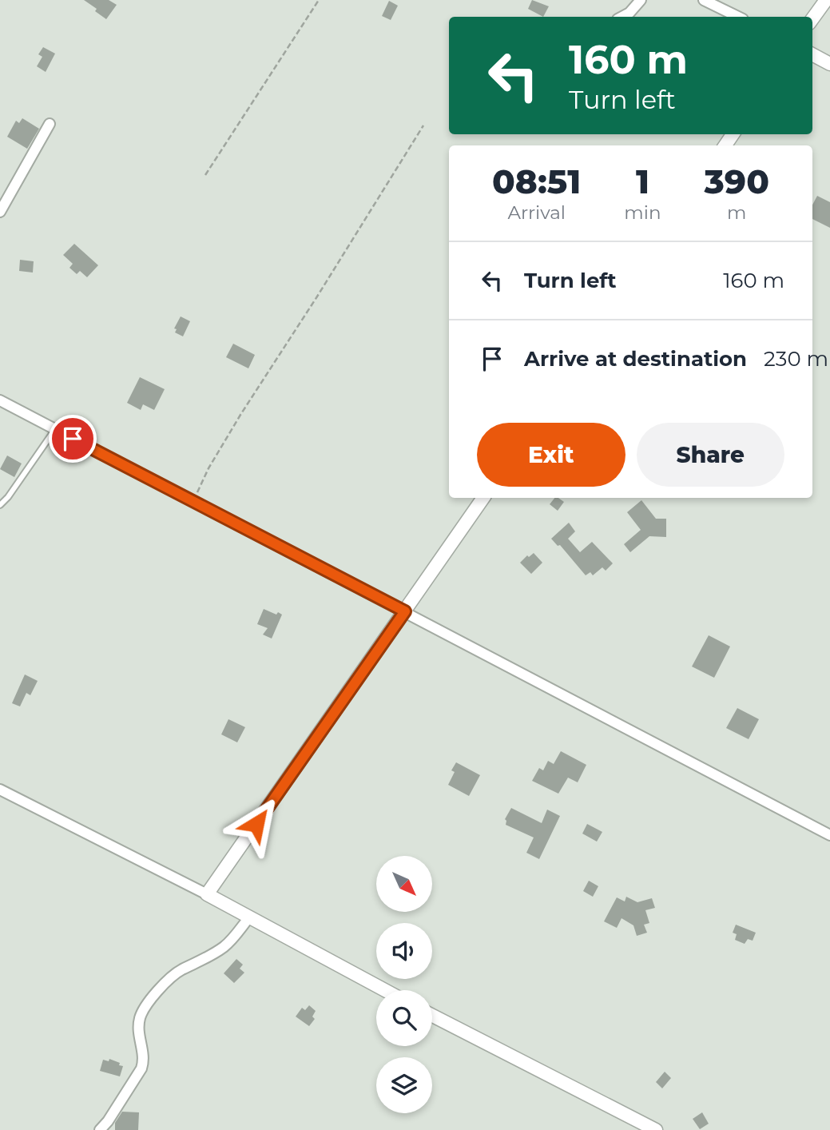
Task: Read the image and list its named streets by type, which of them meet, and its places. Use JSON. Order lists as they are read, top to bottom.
{
  "north": "bottom right",
  "page": {
    "turn": ["160 m", "Turn left"],
    "eta": [
      "08:51",
      "Arrival",
      "1",
      "min",
      "390",
      "m"
    ],
    "list": [
      {
        "name": "Turn left",
        "value": "160 m"
      },
      {
        "name": "Arrive at destination",
        "value": "230 m"
      }
    ],
    "buttons": ["Exit", "Share"]
  }
}
